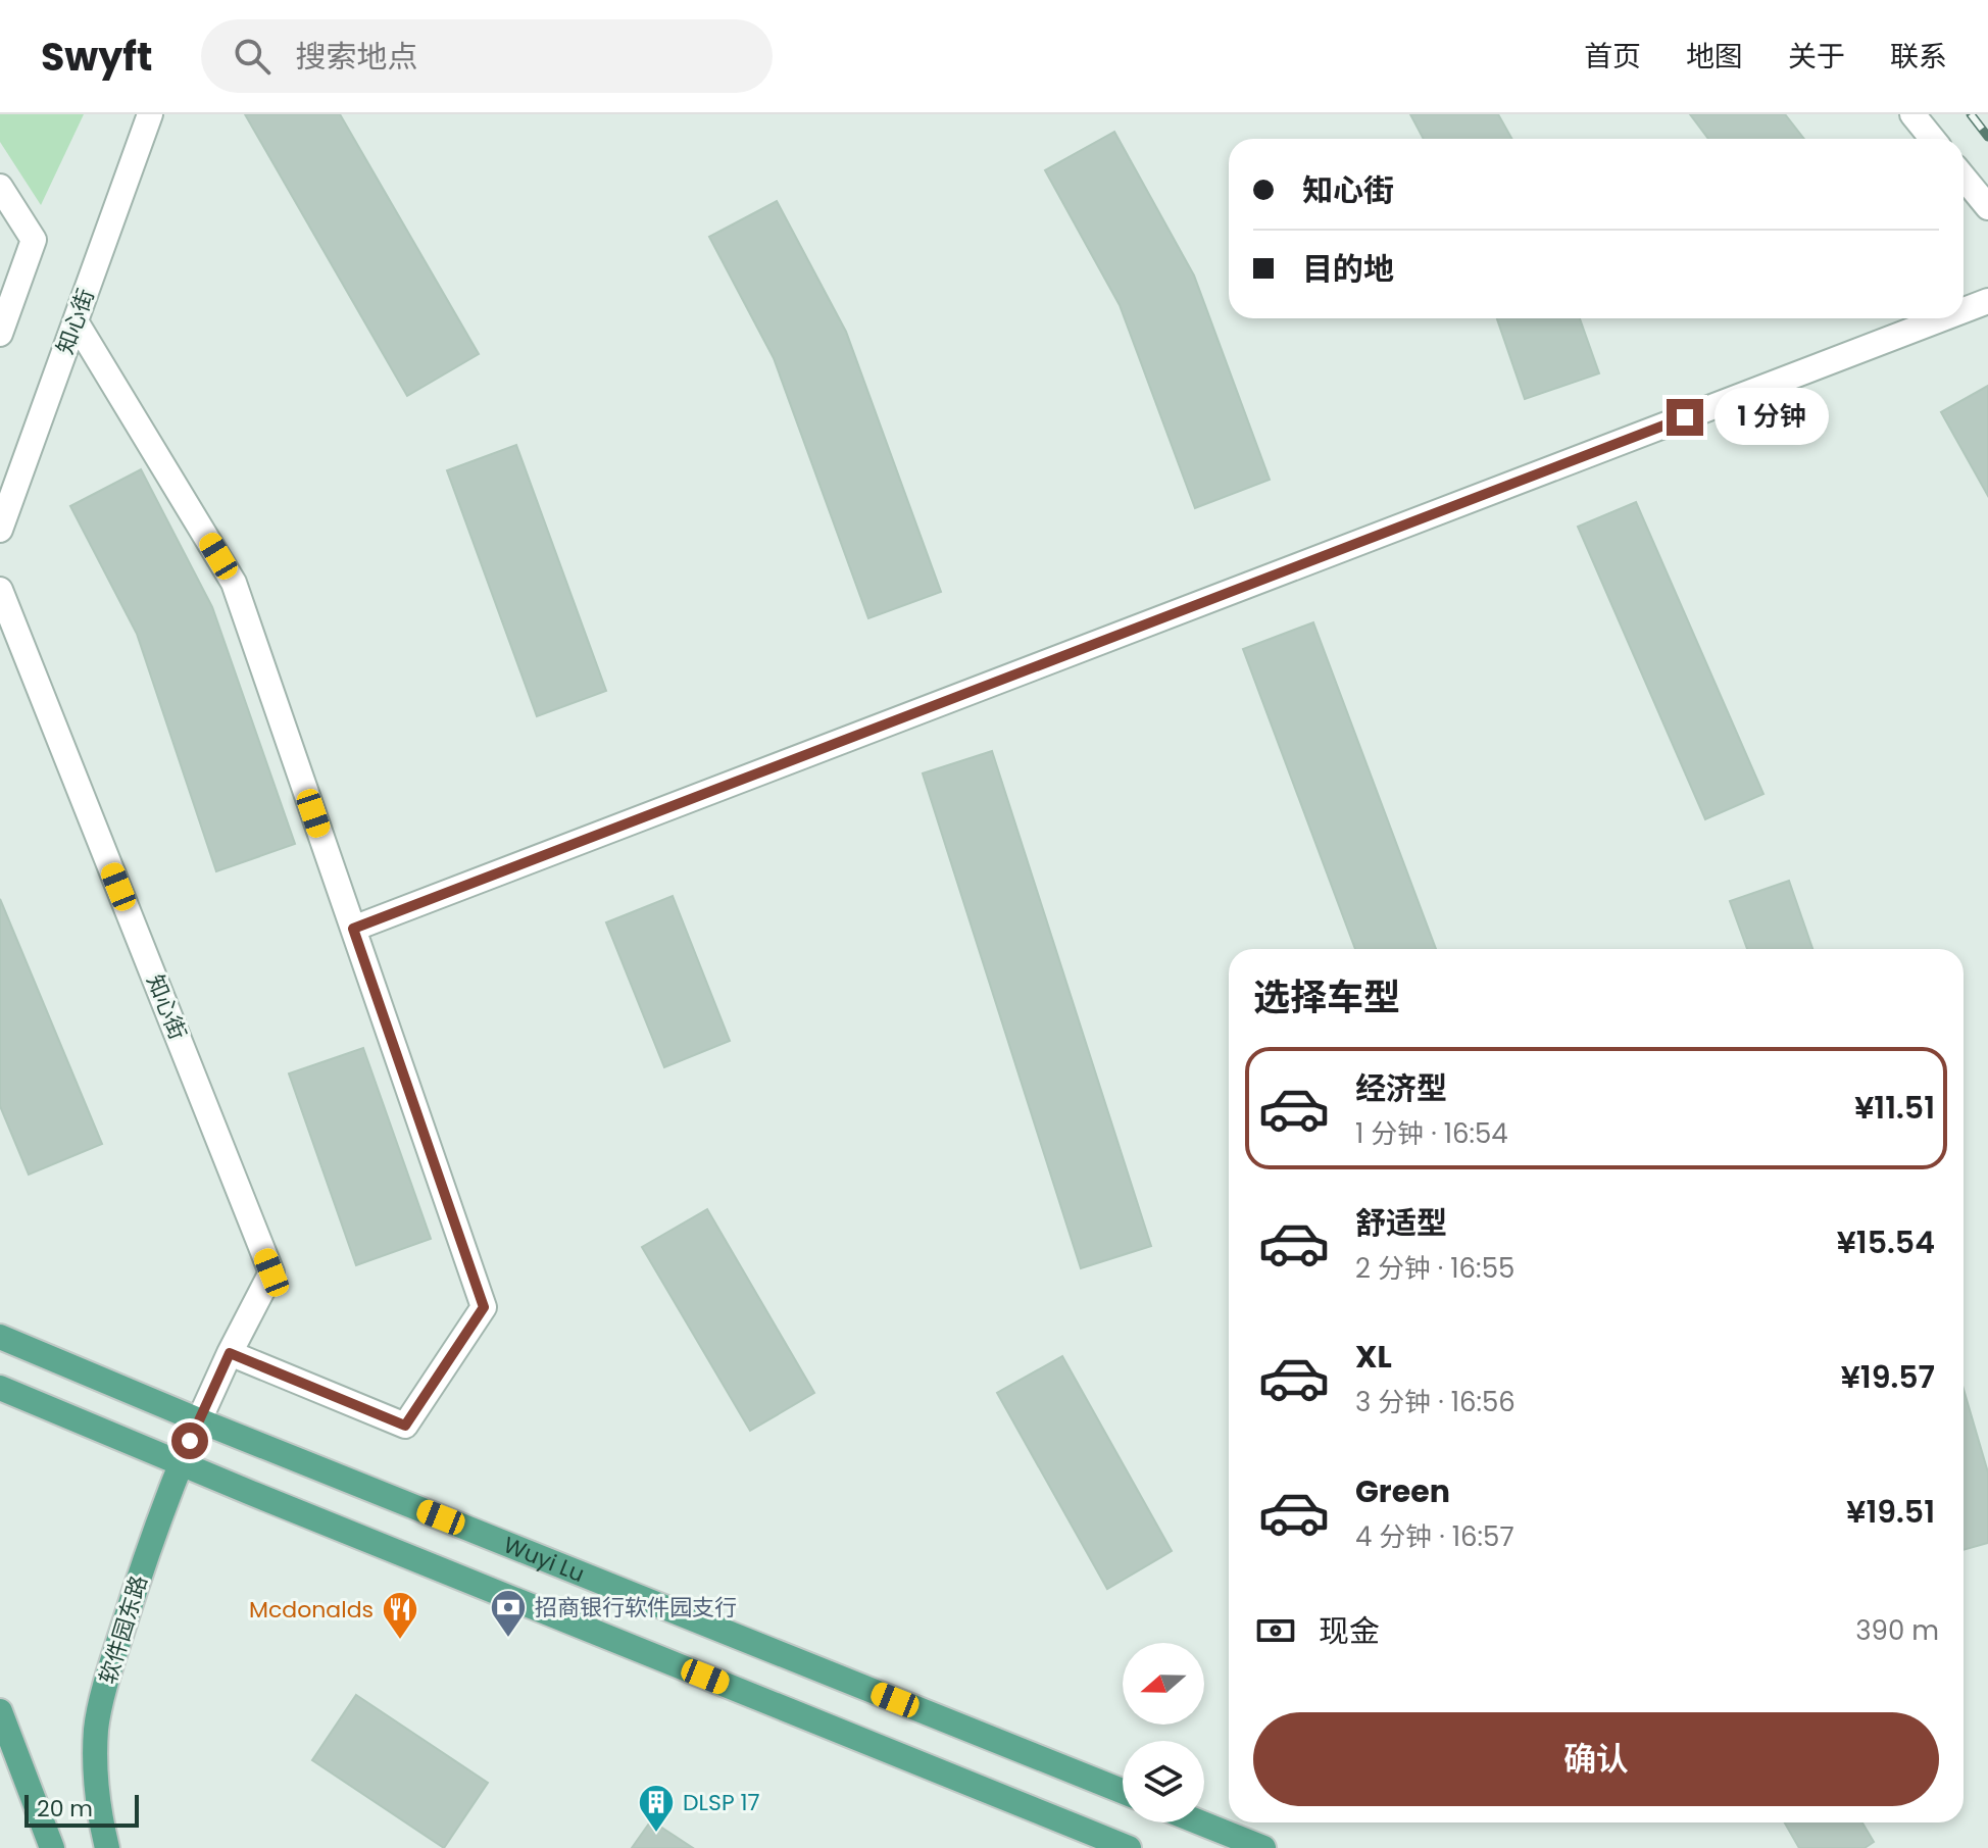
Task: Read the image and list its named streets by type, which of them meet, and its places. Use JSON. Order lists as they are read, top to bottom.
{
  "streets": {
    "main road": ["Wuyi Lu", "软件园东路"],
    "street": ["知心街"]
  },
  "crossings": [
    ["知心街", "Wuyi Lu"],
    ["知心街", "软件园东路"],
    ["Wuyi Lu", "软件园东路"]
  ],
  "places": {
    "bank": ["招商银行软件园支行"],
    "restaurant": ["Mcdonalds"],
    "building": ["DLSP 17"]
  },
  "scale_bar": "20 m",
  "north": "left",
  "page": {
    "header": "Swyft",
    "search": "搜索地点",
    "nav": [
      "首页",
      "地图",
      "关于",
      "联系"
    ],
    "banner": ["知心街", "目的地"],
    "bubble": "1 分钟",
    "heading": "选择车型",
    "list": [
      {
        "name": "经济型",
        "note": "1 分钟 · 16:54",
        "value": "¥11.51"
      },
      {
        "name": "舒适型",
        "note": "2 分钟 · 16:55",
        "value": "¥15.54"
      },
      {
        "name": "XL",
        "note": "3 分钟 · 16:56",
        "value": "¥19.57"
      },
      {
        "name": "Green",
        "note": "4 分钟 · 16:57",
        "value": "¥19.51"
      }
    ],
    "pay": ["现金", "390 m"],
    "buttons": "确认",
    "scale": "20 m"
  }
}
